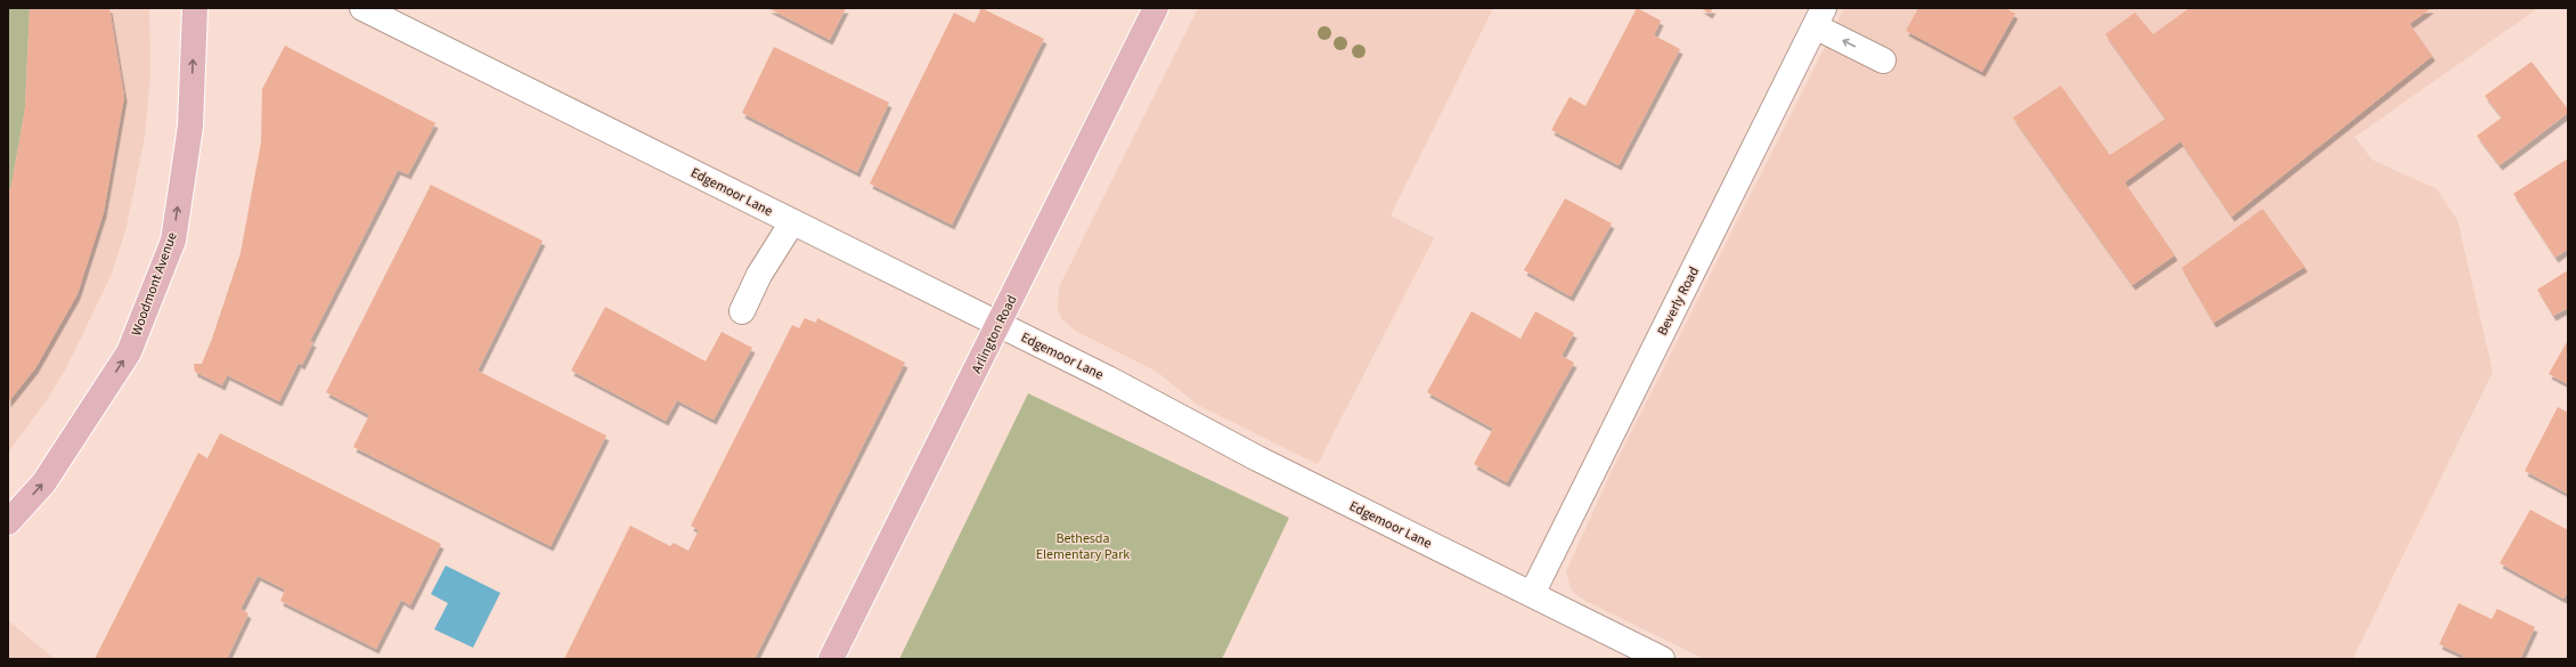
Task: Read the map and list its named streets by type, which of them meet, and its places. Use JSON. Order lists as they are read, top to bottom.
{
  "streets": {
    "main road": ["Woodmont Avenue", "Arlington Road"],
    "street": ["Edgemoor Lane", "Beverly Road"]
  },
  "crossings": [
    ["Edgemoor Lane", "Beverly Road"],
    ["Edgemoor Lane", "Arlington Road"]
  ],
  "one_way": ["Woodmont Avenue"],
  "parks": ["Bethesda Elementary Park"]
}
